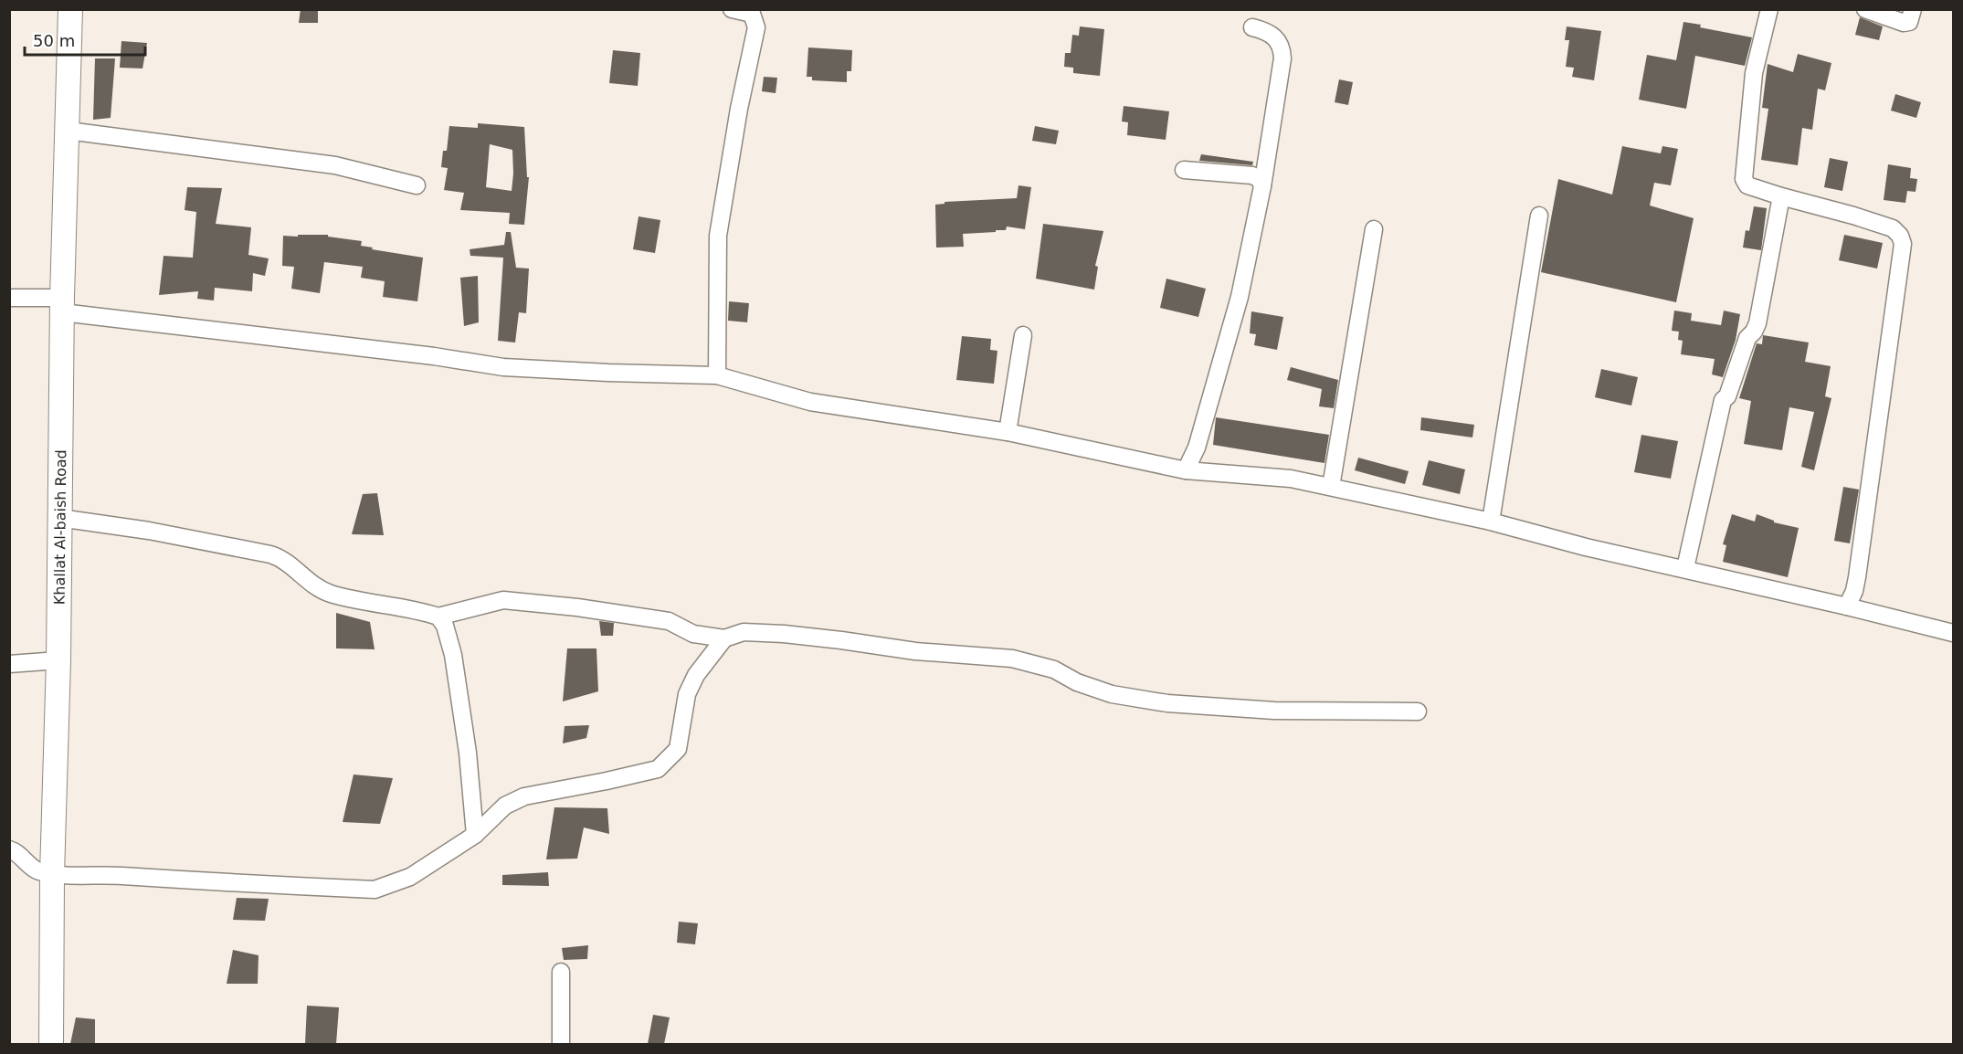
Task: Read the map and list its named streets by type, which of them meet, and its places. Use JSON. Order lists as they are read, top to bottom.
{
  "streets": {
    "street": ["Khallat Al-baish Road"]
  },
  "scale_bar": "50 m"
}
